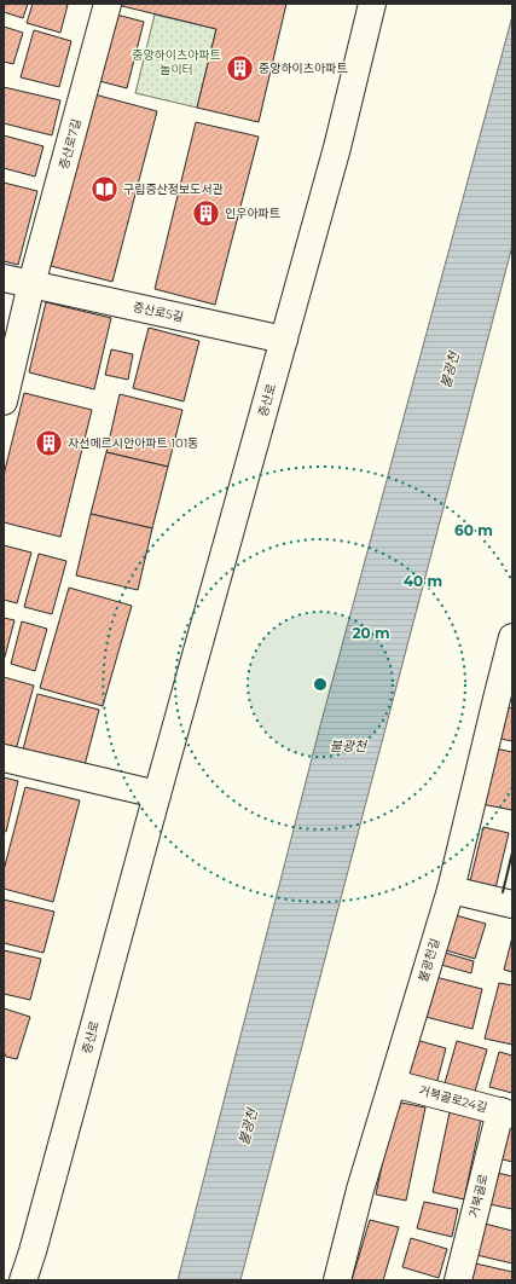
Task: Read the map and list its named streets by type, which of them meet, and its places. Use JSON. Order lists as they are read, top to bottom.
{
  "streets": {
    "street": [
      "증산로7길",
      "증산로5길",
      "증산로",
      "불광천길",
      "거북골로24길",
      "거북골로"
    ]
  },
  "crossings": [
    ["증산로7길", "증산로5길"],
    ["증산로5길", "증산로"],
    ["불광천길", "거북골로24길"],
    ["거북골로24길", "거북골로"]
  ],
  "water": ["불광천"],
  "parks": ["중앙하이츠아파트 놀이터"],
  "places": {
    "building": ["중앙하이츠아파트", "인우아파트", "자선메르시안아파트 101동"],
    "library": ["구립증산정보도서관"]
  },
  "rings": ["60 m", "40 m", "20 m"]
}
